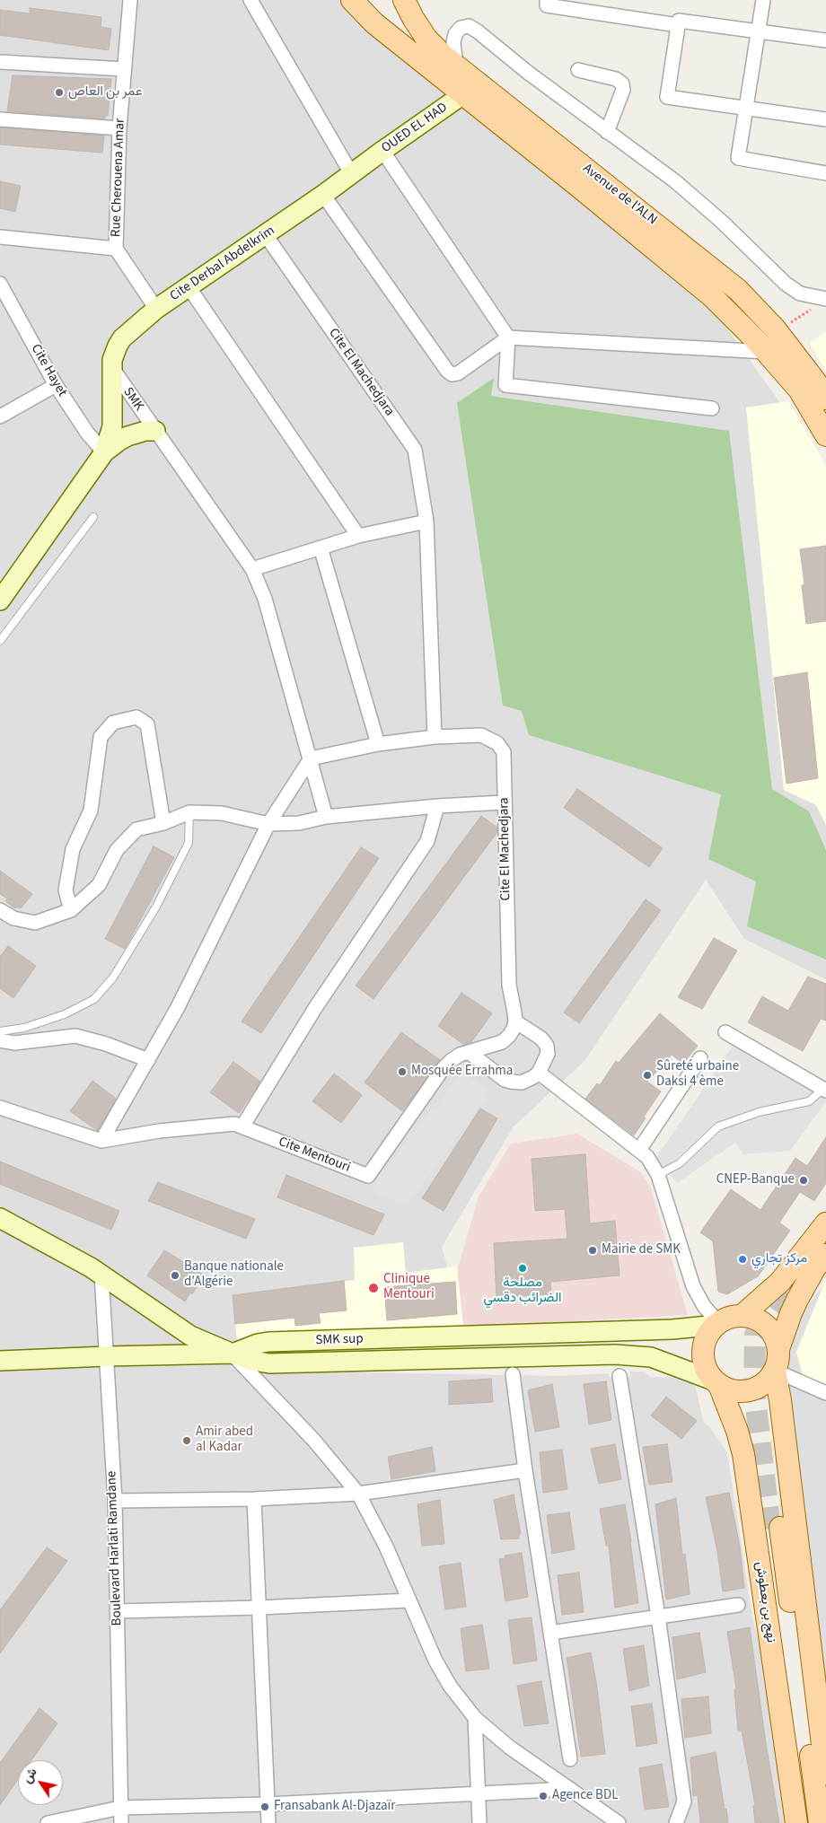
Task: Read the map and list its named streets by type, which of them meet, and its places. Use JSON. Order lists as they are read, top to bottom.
{
  "streets": {
    "main road": [
      "OUED EL HAD",
      "Avenue de l'ALN",
      "Cite Derbal Abdelkrim",
      "SMK sup",
      "نهج بن بعطوش"
    ],
    "street": [
      "Rue Cherouena Amar",
      "Cite Hayet",
      "Cite El Machedjara",
      "SMK",
      "Cite Mentouri",
      "Boulevard Harlati Ramdane"
    ]
  },
  "crossings": [
    ["OUED EL HAD", "Avenue de l'ALN"],
    ["OUED EL HAD", "Cite Derbal Abdelkrim"],
    ["Cite Derbal Abdelkrim", "Cite Hayet"],
    ["Cite Derbal Abdelkrim", "Cite El Machedjara"],
    ["Cite Derbal Abdelkrim", "SMK"],
    ["Cite El Machedjara", "Cite Mentouri"],
    ["SMK sup", "نهج بن بعطوش"]
  ],
  "places": [
    "عمر بن العاص",
    "Mosquée Errahma",
    "Sûreté urbaine Daksi 4 ème",
    "CNEP-Banque",
    "Mairie de SMK",
    "مركز تجاري",
    "مصلحة الضرائب دقسي",
    "Banque nationale d'Algérie",
    "Clinique Mentouri",
    "Amir abed al Kadar",
    "Agence BDL",
    "Fransabank Al-Djazaïr"
  ],
  "north": "top left"
}
